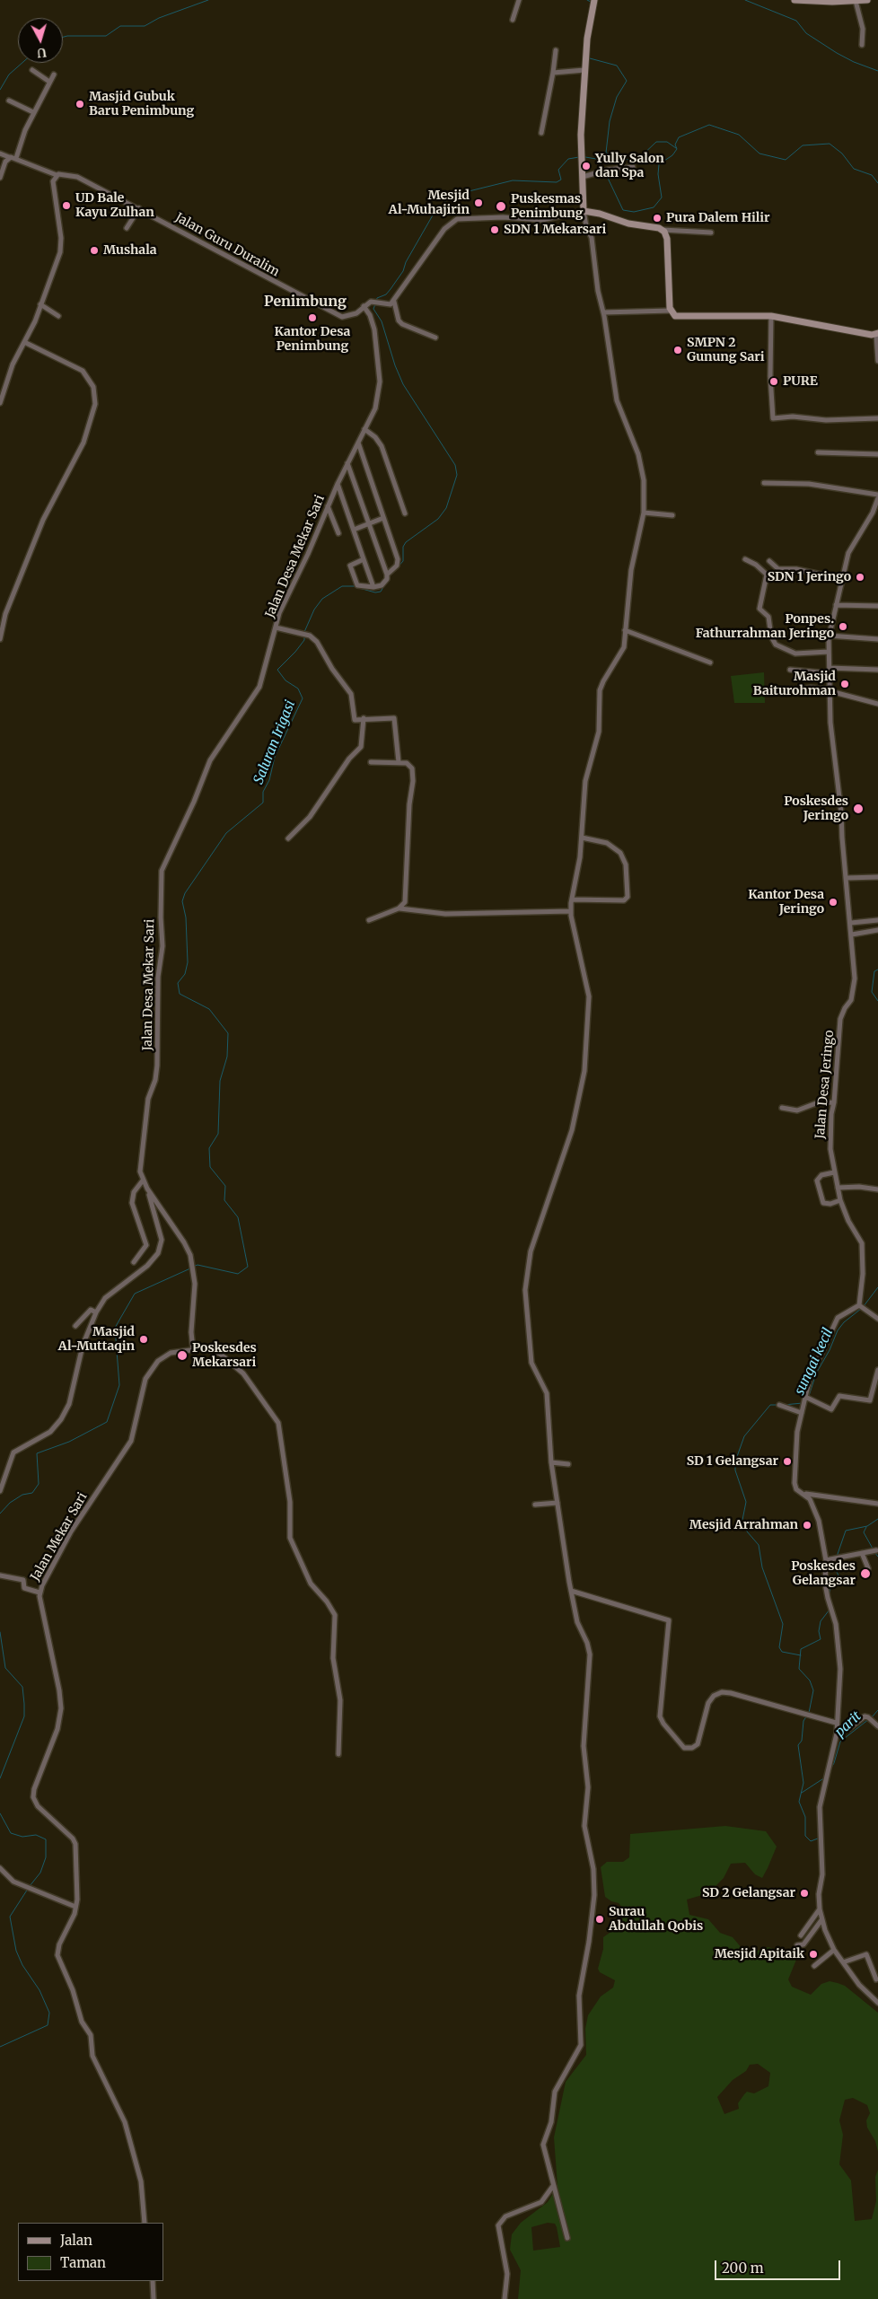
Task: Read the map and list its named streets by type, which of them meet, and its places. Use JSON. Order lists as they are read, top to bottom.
{
  "streets": {
    "street": [
      "Jalan Guru Duralim",
      "Jalan Desa Mekar Sari",
      "Jalan Desa Jeringo",
      "Jalan Mekar Sari"
    ]
  },
  "crossings": [
    ["Jalan Guru Duralim", "Jalan Desa Mekar Sari"],
    ["Jalan Desa Mekar Sari", "Jalan Mekar Sari"]
  ],
  "districts": ["Penimbung"],
  "water": ["Saluran Irigasi", "sungai kecil", "parit"],
  "places": [
    "Masjid Gubuk Baru Penimbung",
    "Yully Salon dan Spa",
    "Mesjid Al-Muhajirin",
    "UD Bale Kayu Zulhan",
    "Puskesmas Penimbung",
    "Pura Dalem Hilir",
    "SDN 1 Mekarsari",
    "Mushala",
    "Kantor Desa Penimbung",
    "SMPN 2 Gunung Sari",
    "PURE",
    "SDN 1 Jeringo",
    "Ponpes. Fathurrahman Jeringo",
    "Masjid Baiturohman",
    "Poskesdes Jeringo",
    "Kantor Desa Jeringo",
    "Masjid Al-Muttaqin",
    "Poskesdes Mekarsari",
    "SD 1 Gelangsar",
    "Mesjid Arrahman",
    "Poskesdes Gelangsar",
    "SD 2 Gelangsar",
    "Surau Abdullah Qobis",
    "Mesjid Apitaik"
  ],
  "legend": ["Jalan", "Taman"],
  "scale_bar": "200 m",
  "north": "bottom"
}
